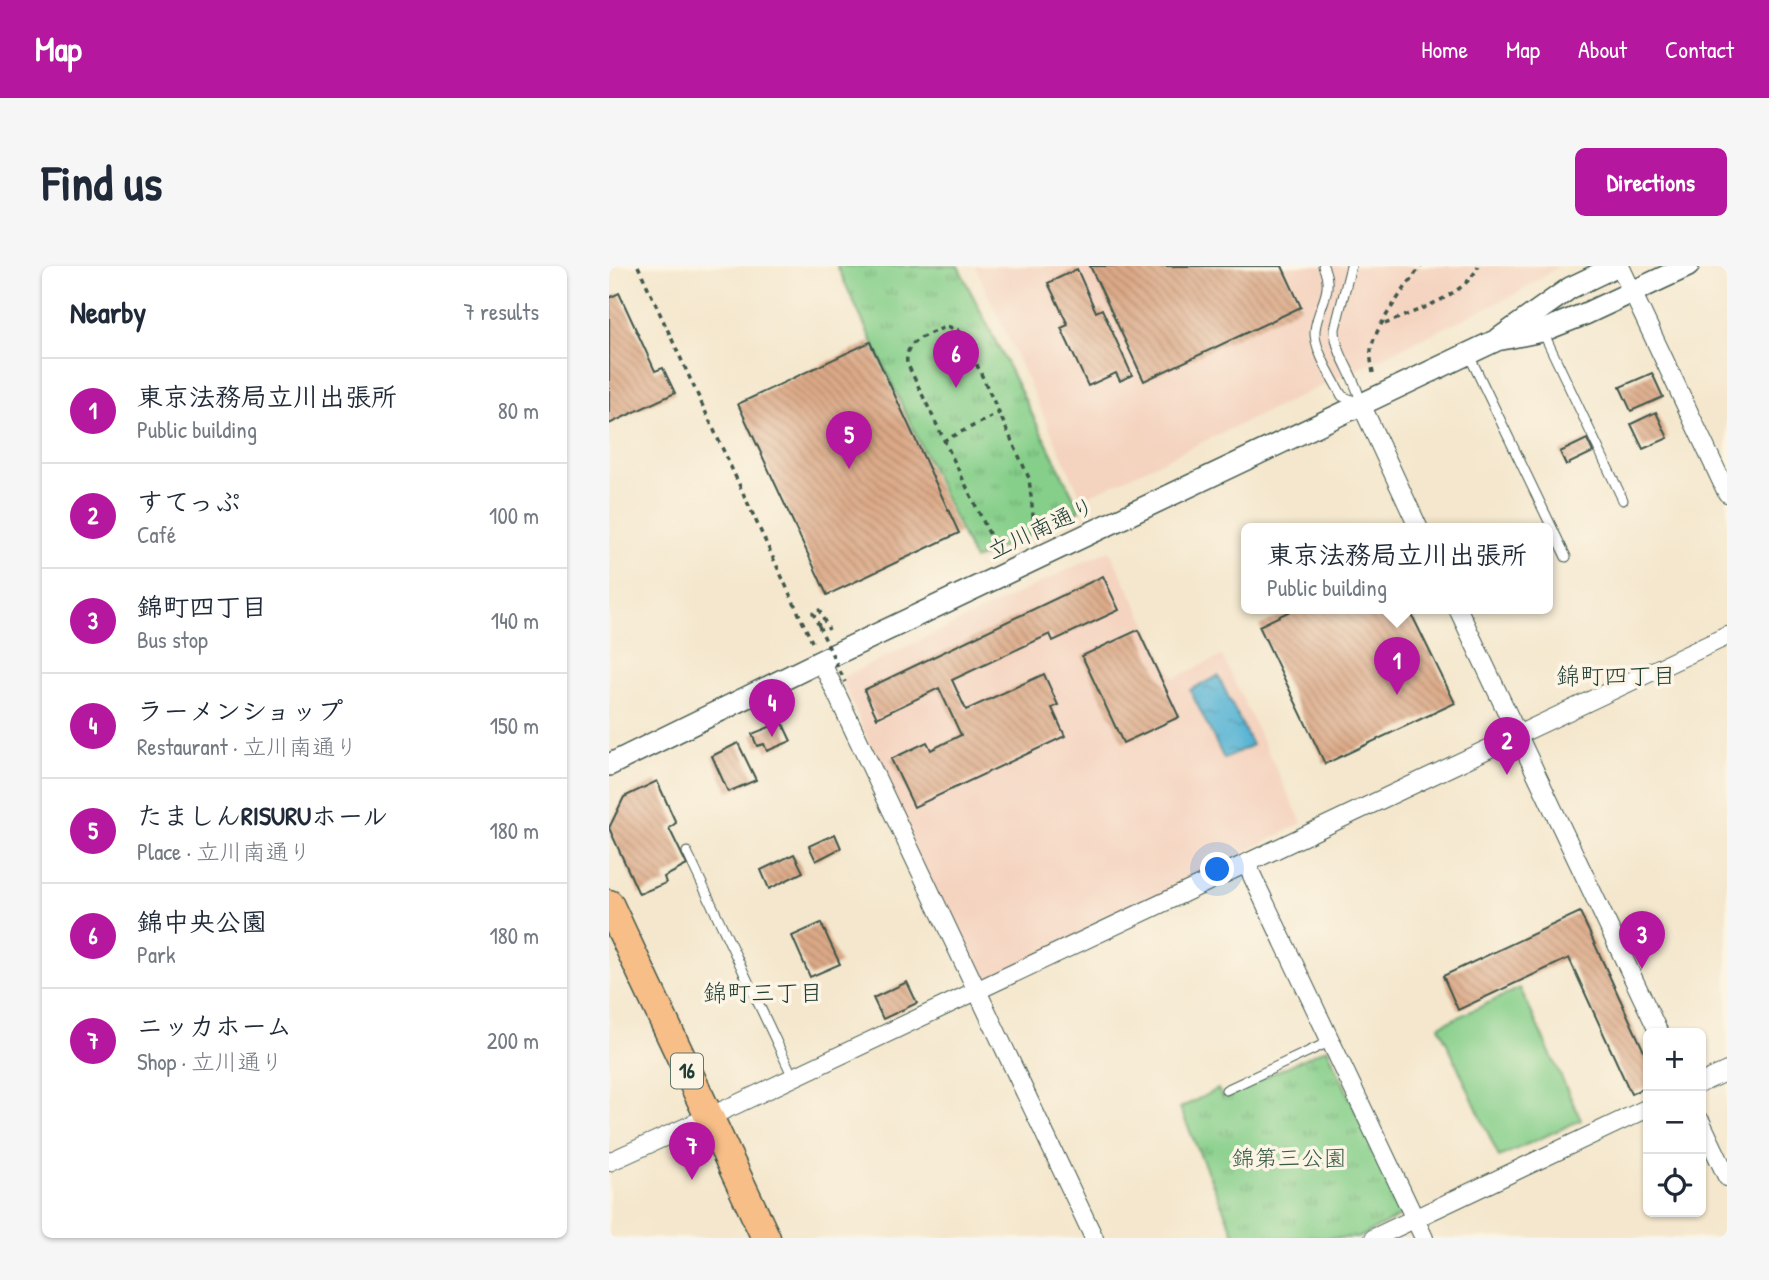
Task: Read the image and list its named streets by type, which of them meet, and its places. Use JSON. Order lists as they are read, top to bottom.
{
  "streets": {
    "main road": ["16"],
    "street": ["立川南通り"]
  },
  "districts": ["錦町四丁目", "錦町三丁目"],
  "parks": ["錦第三公園"],
  "page": {
    "header": "Map",
    "nav": [
      "Home",
      "Map",
      "About",
      "Contact"
    ],
    "buttons": "Directions",
    "title": "Find us",
    "heading": ["Nearby", "7 results"],
    "pins": [
      "6",
      "5",
      "1",
      "4",
      "2",
      "3",
      "7"
    ],
    "list": [
      {
        "mark": "1",
        "name": "東京法務局立川出張所",
        "note": "Public building",
        "value": "80 m"
      },
      {
        "mark": "2",
        "name": "すてっぷ",
        "note": "Café",
        "value": "100 m"
      },
      {
        "mark": "3",
        "name": "錦町四丁目",
        "note": "Bus stop",
        "value": "140 m"
      },
      {
        "mark": "4",
        "name": "ラーメンショップ",
        "note": "Restaurant · 立川南通り",
        "value": "150 m"
      },
      {
        "mark": "5",
        "name": "たましんRISURUホール",
        "note": "Place · 立川南通り",
        "value": "180 m"
      },
      {
        "mark": "6",
        "name": "錦中央公園",
        "note": "Park",
        "value": "180 m"
      },
      {
        "mark": "7",
        "name": "ニッカホーム",
        "note": "Shop · 立川通り",
        "value": "200 m"
      }
    ],
    "popup": ["東京法務局立川出張所", "Public building"],
    "map_buttons": ["+", "−"]
  }
}
